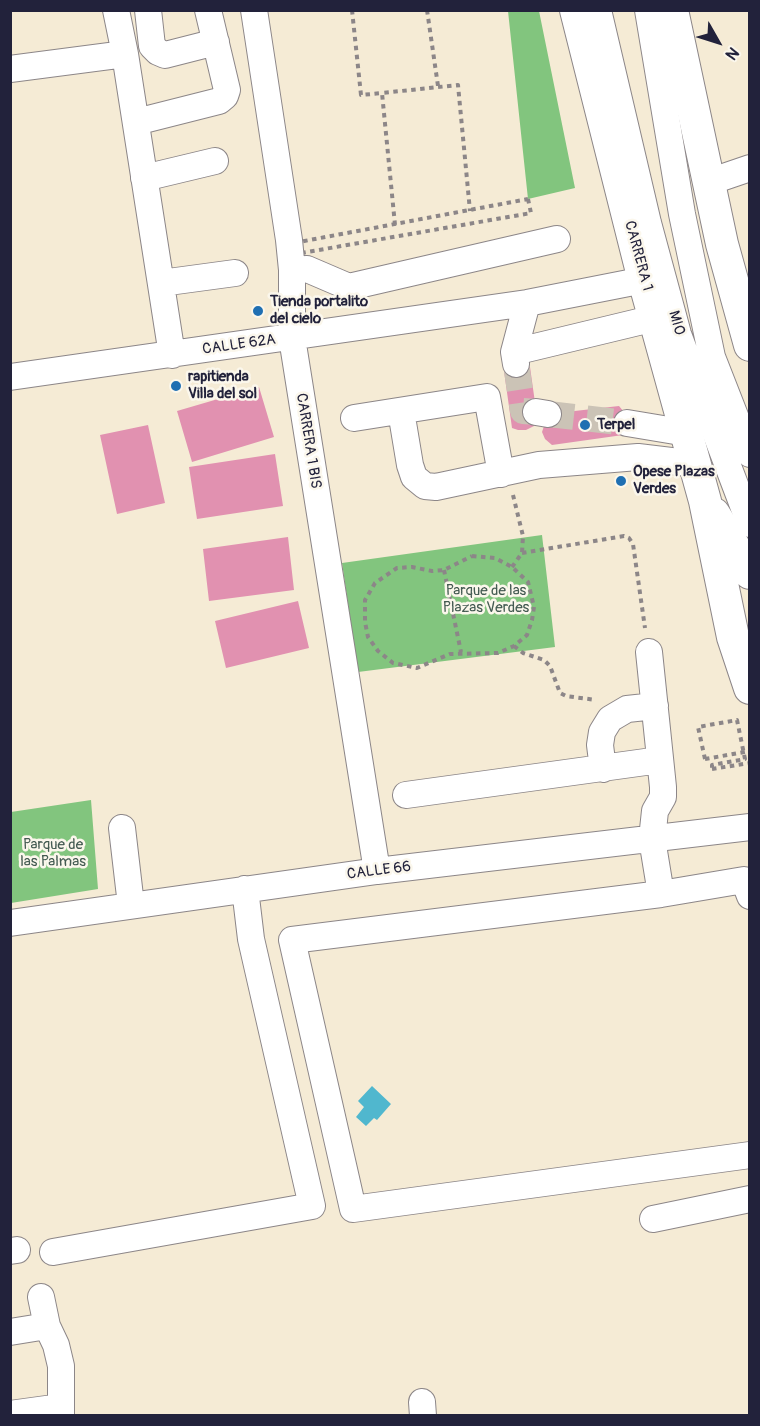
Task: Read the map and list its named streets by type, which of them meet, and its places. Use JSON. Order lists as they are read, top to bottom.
{
  "streets": {
    "main road": ["CARRERA 1"],
    "street": [
      "MIO",
      "CALLE 62A",
      "CARRERA 1 BIS",
      "CALLE 66"
    ]
  },
  "crossings": [
    ["CARRERA 1", "CALLE 62A"],
    ["CALLE 62A", "CARRERA 1 BIS"],
    ["CARRERA 1 BIS", "CALLE 66"]
  ],
  "parks": ["Parque de las Plazas Verdes", "Parque de las Palmas"],
  "places": [
    "Tienda portalito del cielo",
    "rapitienda Villa del sol",
    "Terpel",
    "Opese Plazas Verdes"
  ],
  "north": "bottom right"
}
